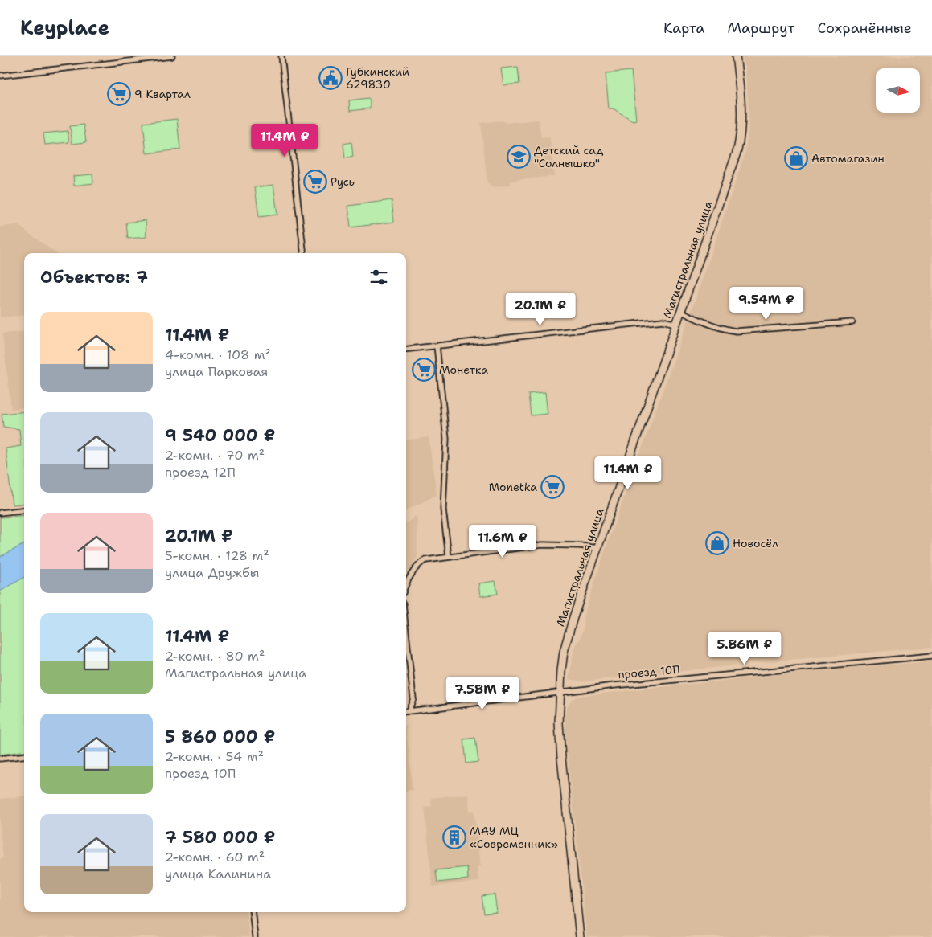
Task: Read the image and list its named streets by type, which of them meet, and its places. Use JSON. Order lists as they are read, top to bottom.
{
  "streets": {
    "main road": ["Магистральная улица"],
    "street": ["проезд 10П"]
  },
  "crossings": [
    ["Магистральная улица", "проезд 10П"]
  ],
  "places": {
    "public building": ["Губкинский 629830"],
    "supermarket": [
      "9 Квартал",
      "Русь",
      "Монетка",
      "Monetka"
    ],
    "school or university": ["Детский сад \"Солнышко\""],
    "shop": ["Автомагазин", "Новосёл"],
    "building": ["МАУ МЦ «Современник»"]
  },
  "north": "right",
  "page": {
    "header": "Keyplace",
    "nav": ["Карта", "Маршрут", "Сохранённые"],
    "price": [
      "11.4M ₽",
      "9.54M ₽",
      "20.1M ₽",
      "11.4M ₽",
      "11.6M ₽",
      "5.86M ₽",
      "7.58M ₽"
    ],
    "heading": "Объектов: 7",
    "list": [
      {
        "name": "11.4M ₽",
        "note": "4-комн. · 108 m² · улица Парковая"
      },
      {
        "name": "9 540 000 ₽",
        "note": "2-комн. · 70 m² · проезд 12П"
      },
      {
        "name": "20.1M ₽",
        "note": "5-комн. · 128 m² · улица Дружбы"
      },
      {
        "name": "11.4M ₽",
        "note": "2-комн. · 80 m² · Магистральная улица"
      },
      {
        "name": "5 860 000 ₽",
        "note": "2-комн. · 54 m² · проезд 10П"
      },
      {
        "name": "7 580 000 ₽",
        "note": "2-комн. · 60 m² · улица Калинина"
      }
    ]
  }
}
